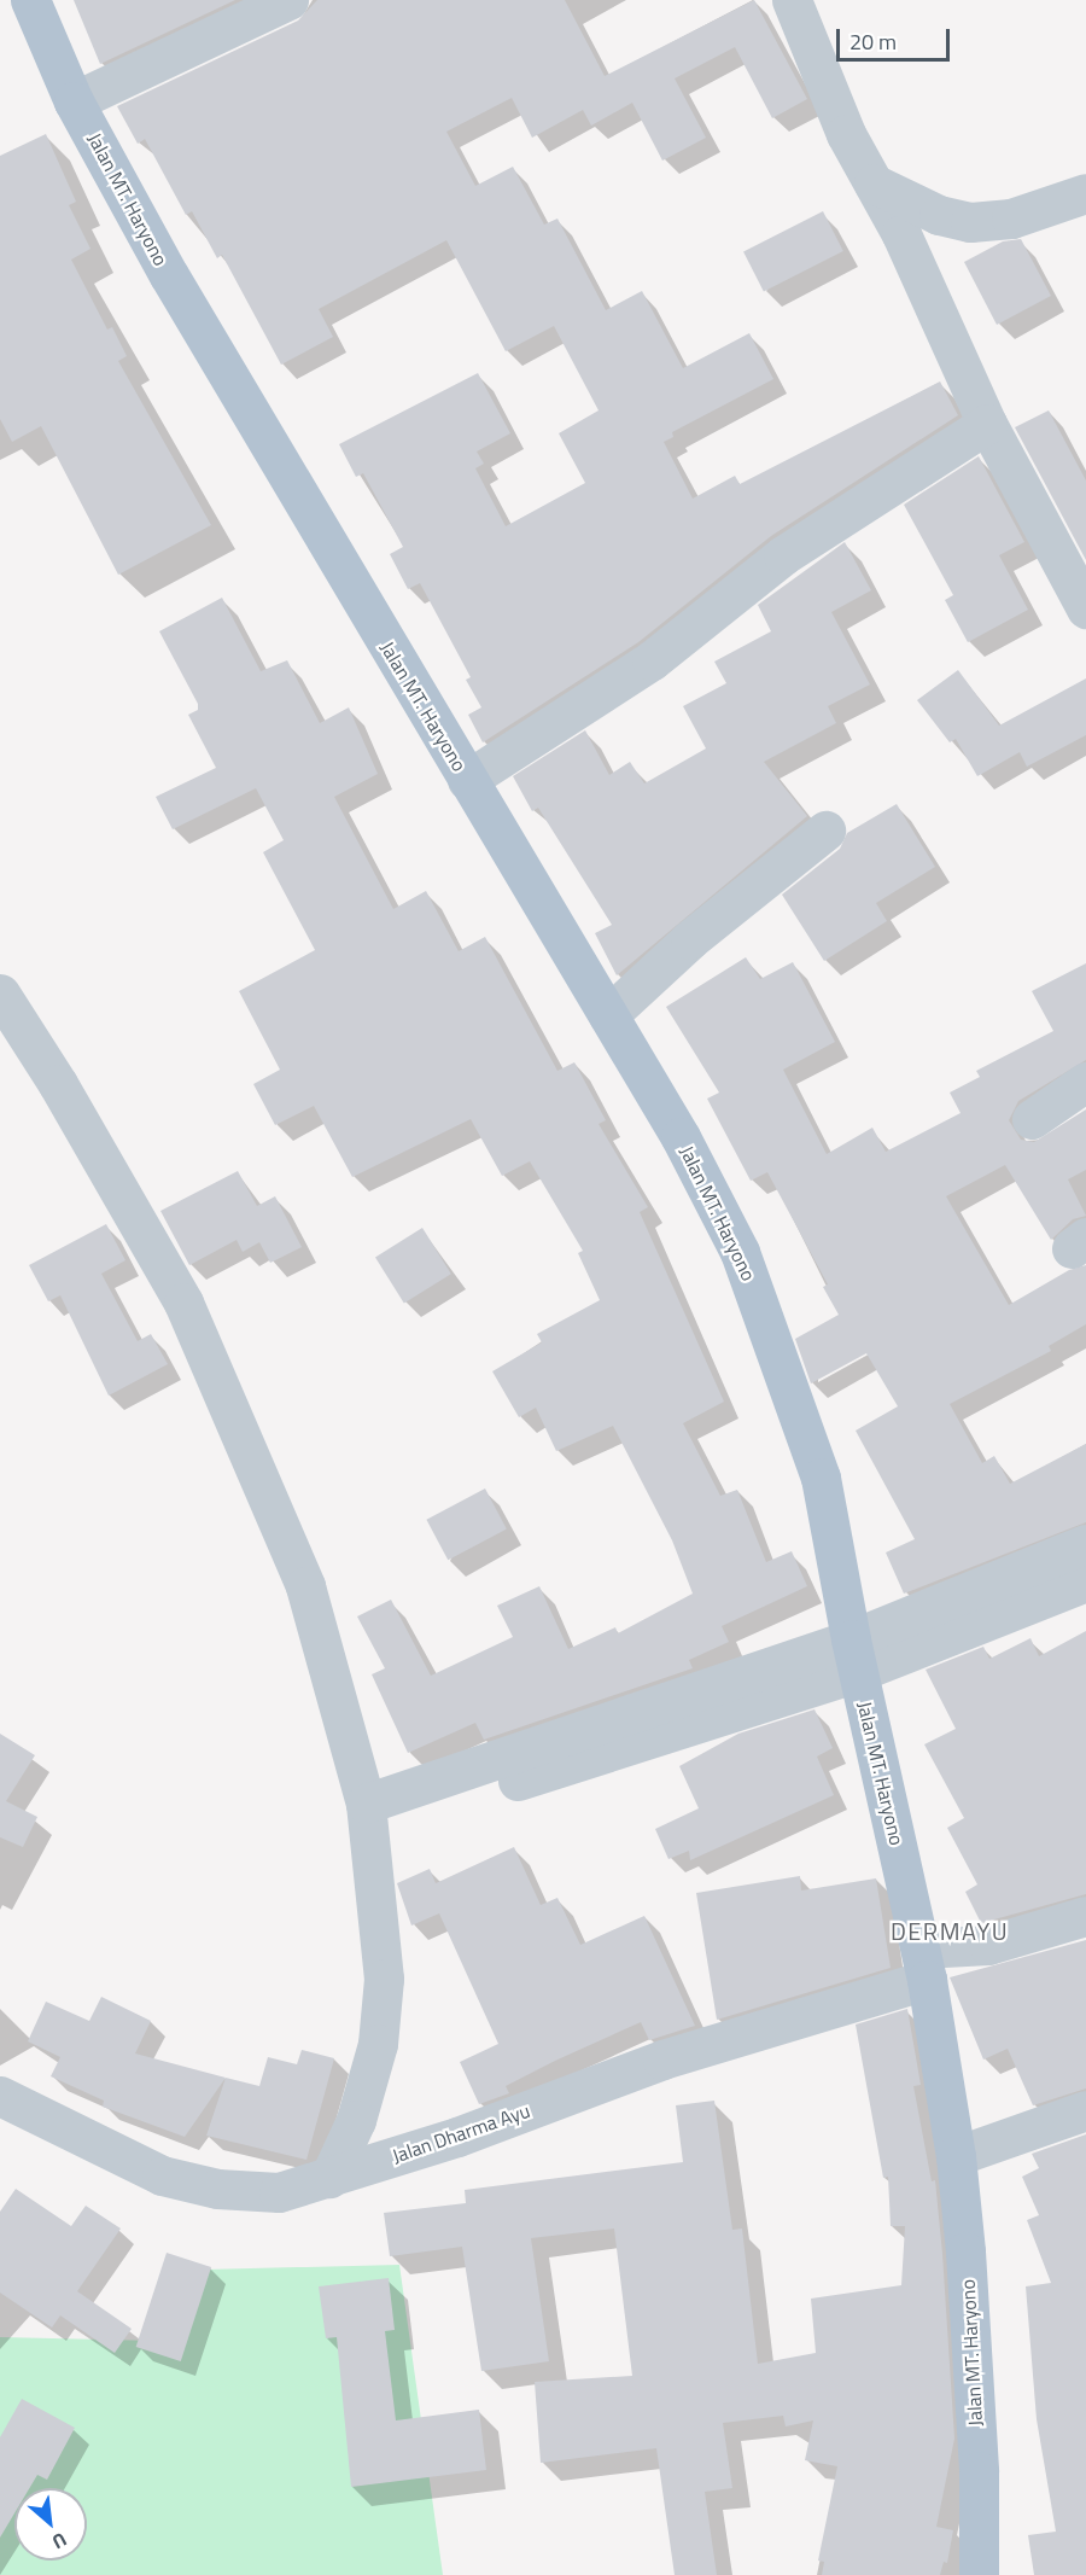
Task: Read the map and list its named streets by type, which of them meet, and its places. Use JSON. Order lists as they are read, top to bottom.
{
  "streets": {
    "main road": ["Jalan MT. Haryono"],
    "street": ["Jalan Dharma Ayu"]
  },
  "crossings": [
    ["Jalan MT. Haryono", "Jalan Dharma Ayu"]
  ],
  "districts": ["DERMAYU"],
  "scale_bar": "20 m",
  "north": "bottom right"
}
